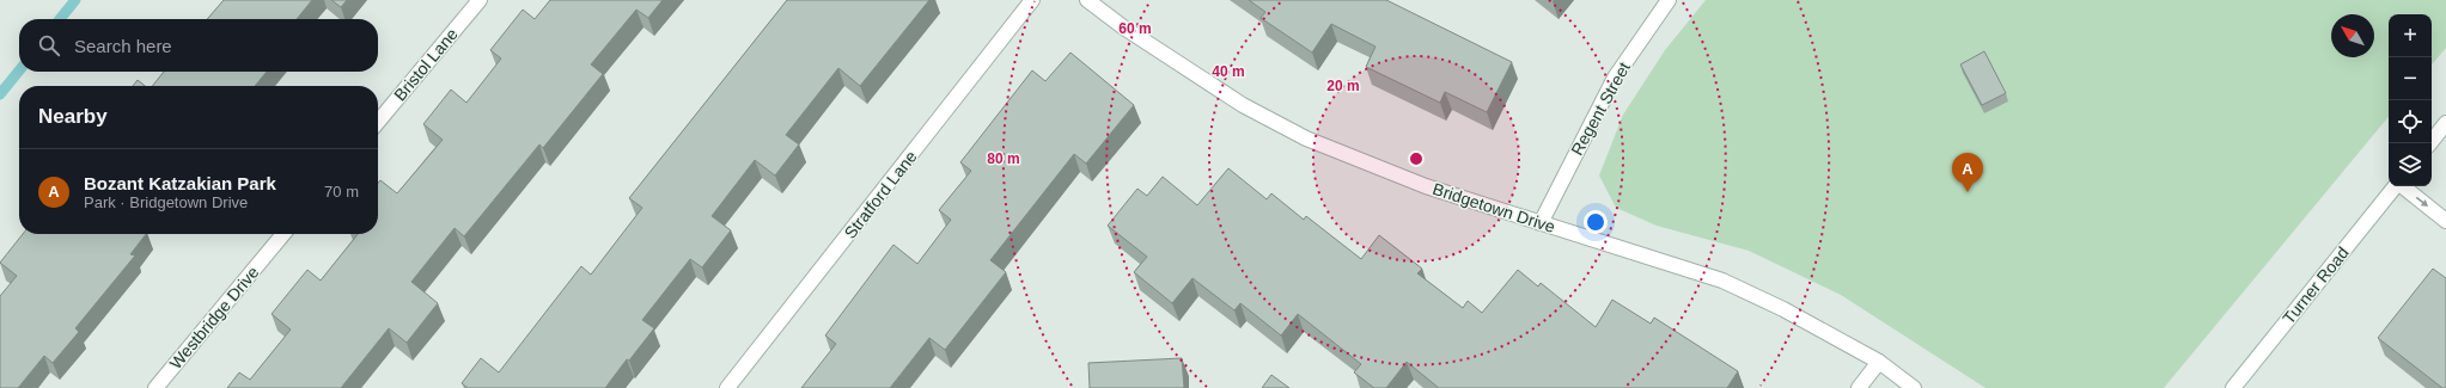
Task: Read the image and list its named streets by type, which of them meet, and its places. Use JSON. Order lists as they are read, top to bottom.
{
  "streets": {
    "street": [
      "Bristol Lane",
      "Regent Street",
      "Stratford Lane",
      "Bridgetown Drive",
      "Turner Road",
      "Westbridge Drive"
    ]
  },
  "crossings": [
    ["Regent Street", "Bridgetown Drive"]
  ],
  "north": "top left",
  "page": {
    "map_buttons": ["+", "−"],
    "search": "Search here",
    "heading": "Nearby",
    "list": [
      {
        "mark": "A",
        "name": "Bozant Katzakian Park",
        "note": "Park · Bridgetown Drive",
        "value": "70 m"
      }
    ],
    "pins": "A"
  },
  "rings": [
    "60 m",
    "40 m",
    "20 m",
    "80 m"
  ]
}
